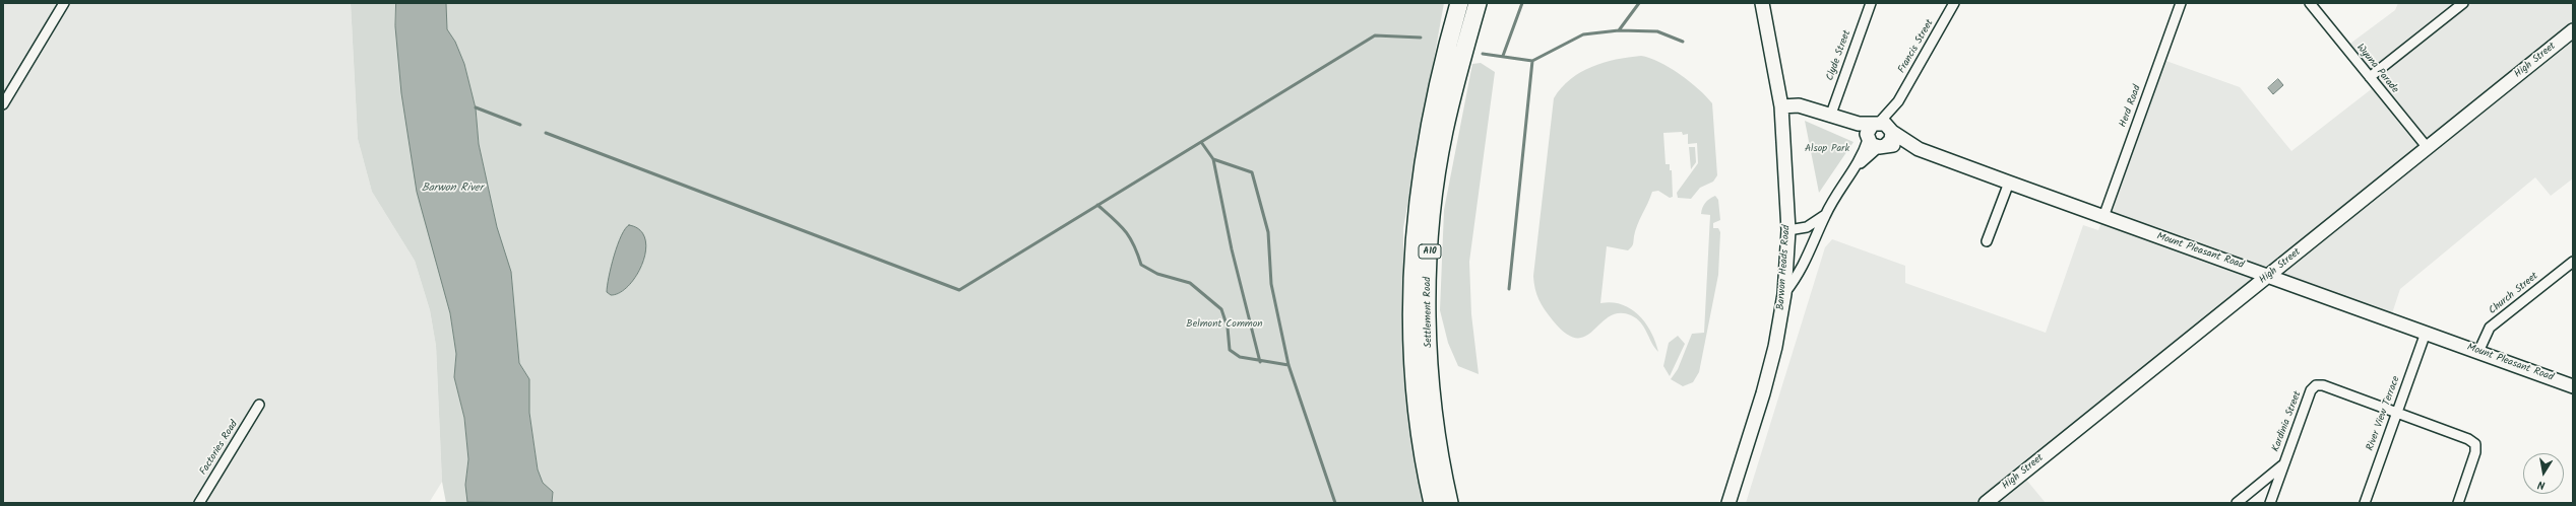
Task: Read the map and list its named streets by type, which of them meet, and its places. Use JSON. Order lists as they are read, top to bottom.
{
  "streets": {
    "highway": ["A10", "Settlement Road"],
    "street": [
      "Francis Street",
      "Clyde Street",
      "High Street",
      "Wyuna Parade",
      "Herd Road",
      "Mount Pleasant Road",
      "Barwon Heads Road",
      "Church Street",
      "River View Terrace",
      "Kardinia Street",
      "Factories Road"
    ]
  },
  "crossings": [
    ["Francis Street", "Mount Pleasant Road"],
    ["Clyde Street", "Mount Pleasant Road"],
    ["High Street", "Wyuna Parade"],
    ["High Street", "Mount Pleasant Road"],
    ["Herd Road", "Mount Pleasant Road"],
    ["Mount Pleasant Road", "Barwon Heads Road"],
    ["Mount Pleasant Road", "Church Street"],
    ["Mount Pleasant Road", "River View Terrace"],
    ["River View Terrace", "Kardinia Street"]
  ],
  "water": ["Barwon River"],
  "parks": ["Alsop Park", "Belmont Common"],
  "north": "bottom"
}
